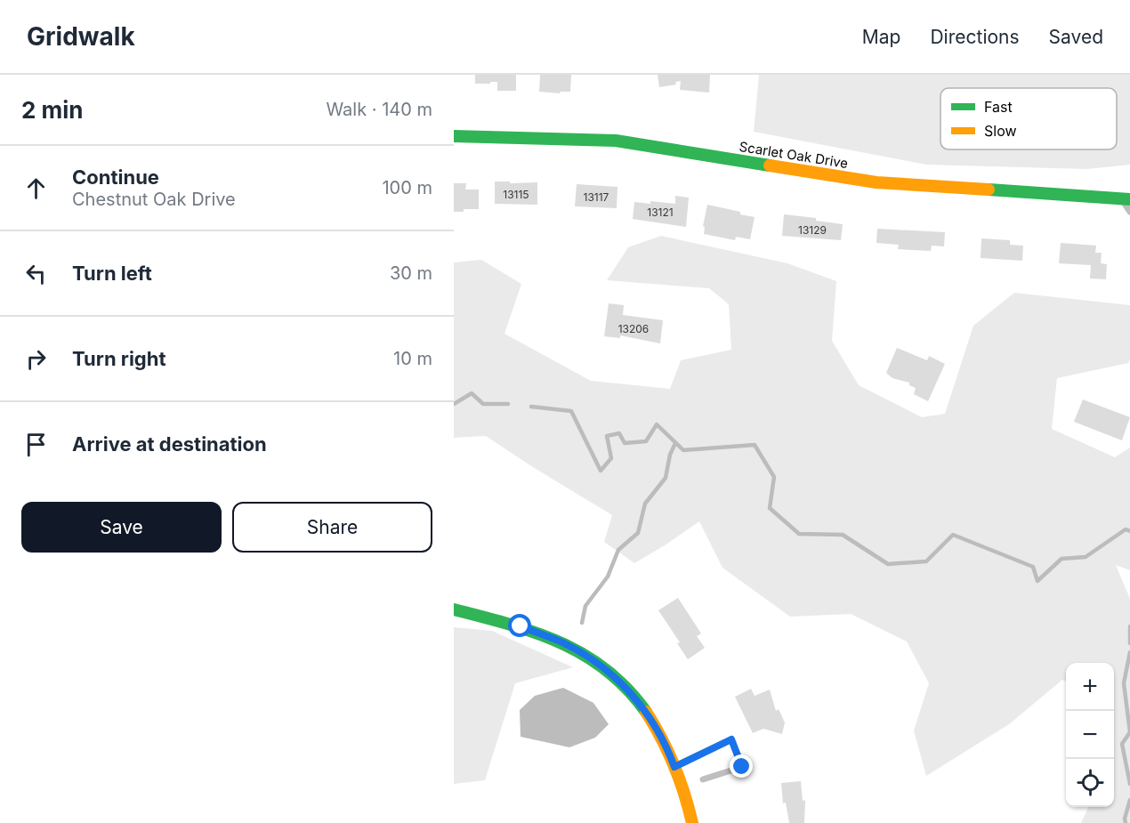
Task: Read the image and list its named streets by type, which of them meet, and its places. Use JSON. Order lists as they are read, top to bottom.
{
  "streets": {
    "street": ["Scarlet Oak Drive"]
  },
  "house_numbers": [
    "13115",
    "13117",
    "13121",
    "13129",
    "13206"
  ],
  "legend": ["Fast", "Slow"],
  "page": {
    "header": "Gridwalk",
    "nav": ["Map", "Directions", "Saved"],
    "heading": ["2 min", "Walk · 140 m"],
    "list": [
      ["Continue", "Chestnut Oak Drive", "100 m"],
      ["Turn left", "30 m"],
      ["Turn right", "10 m"],
      "Arrive at destination"
    ],
    "buttons": ["Save", "Share"],
    "map_buttons": ["+", "−"]
  }
}
